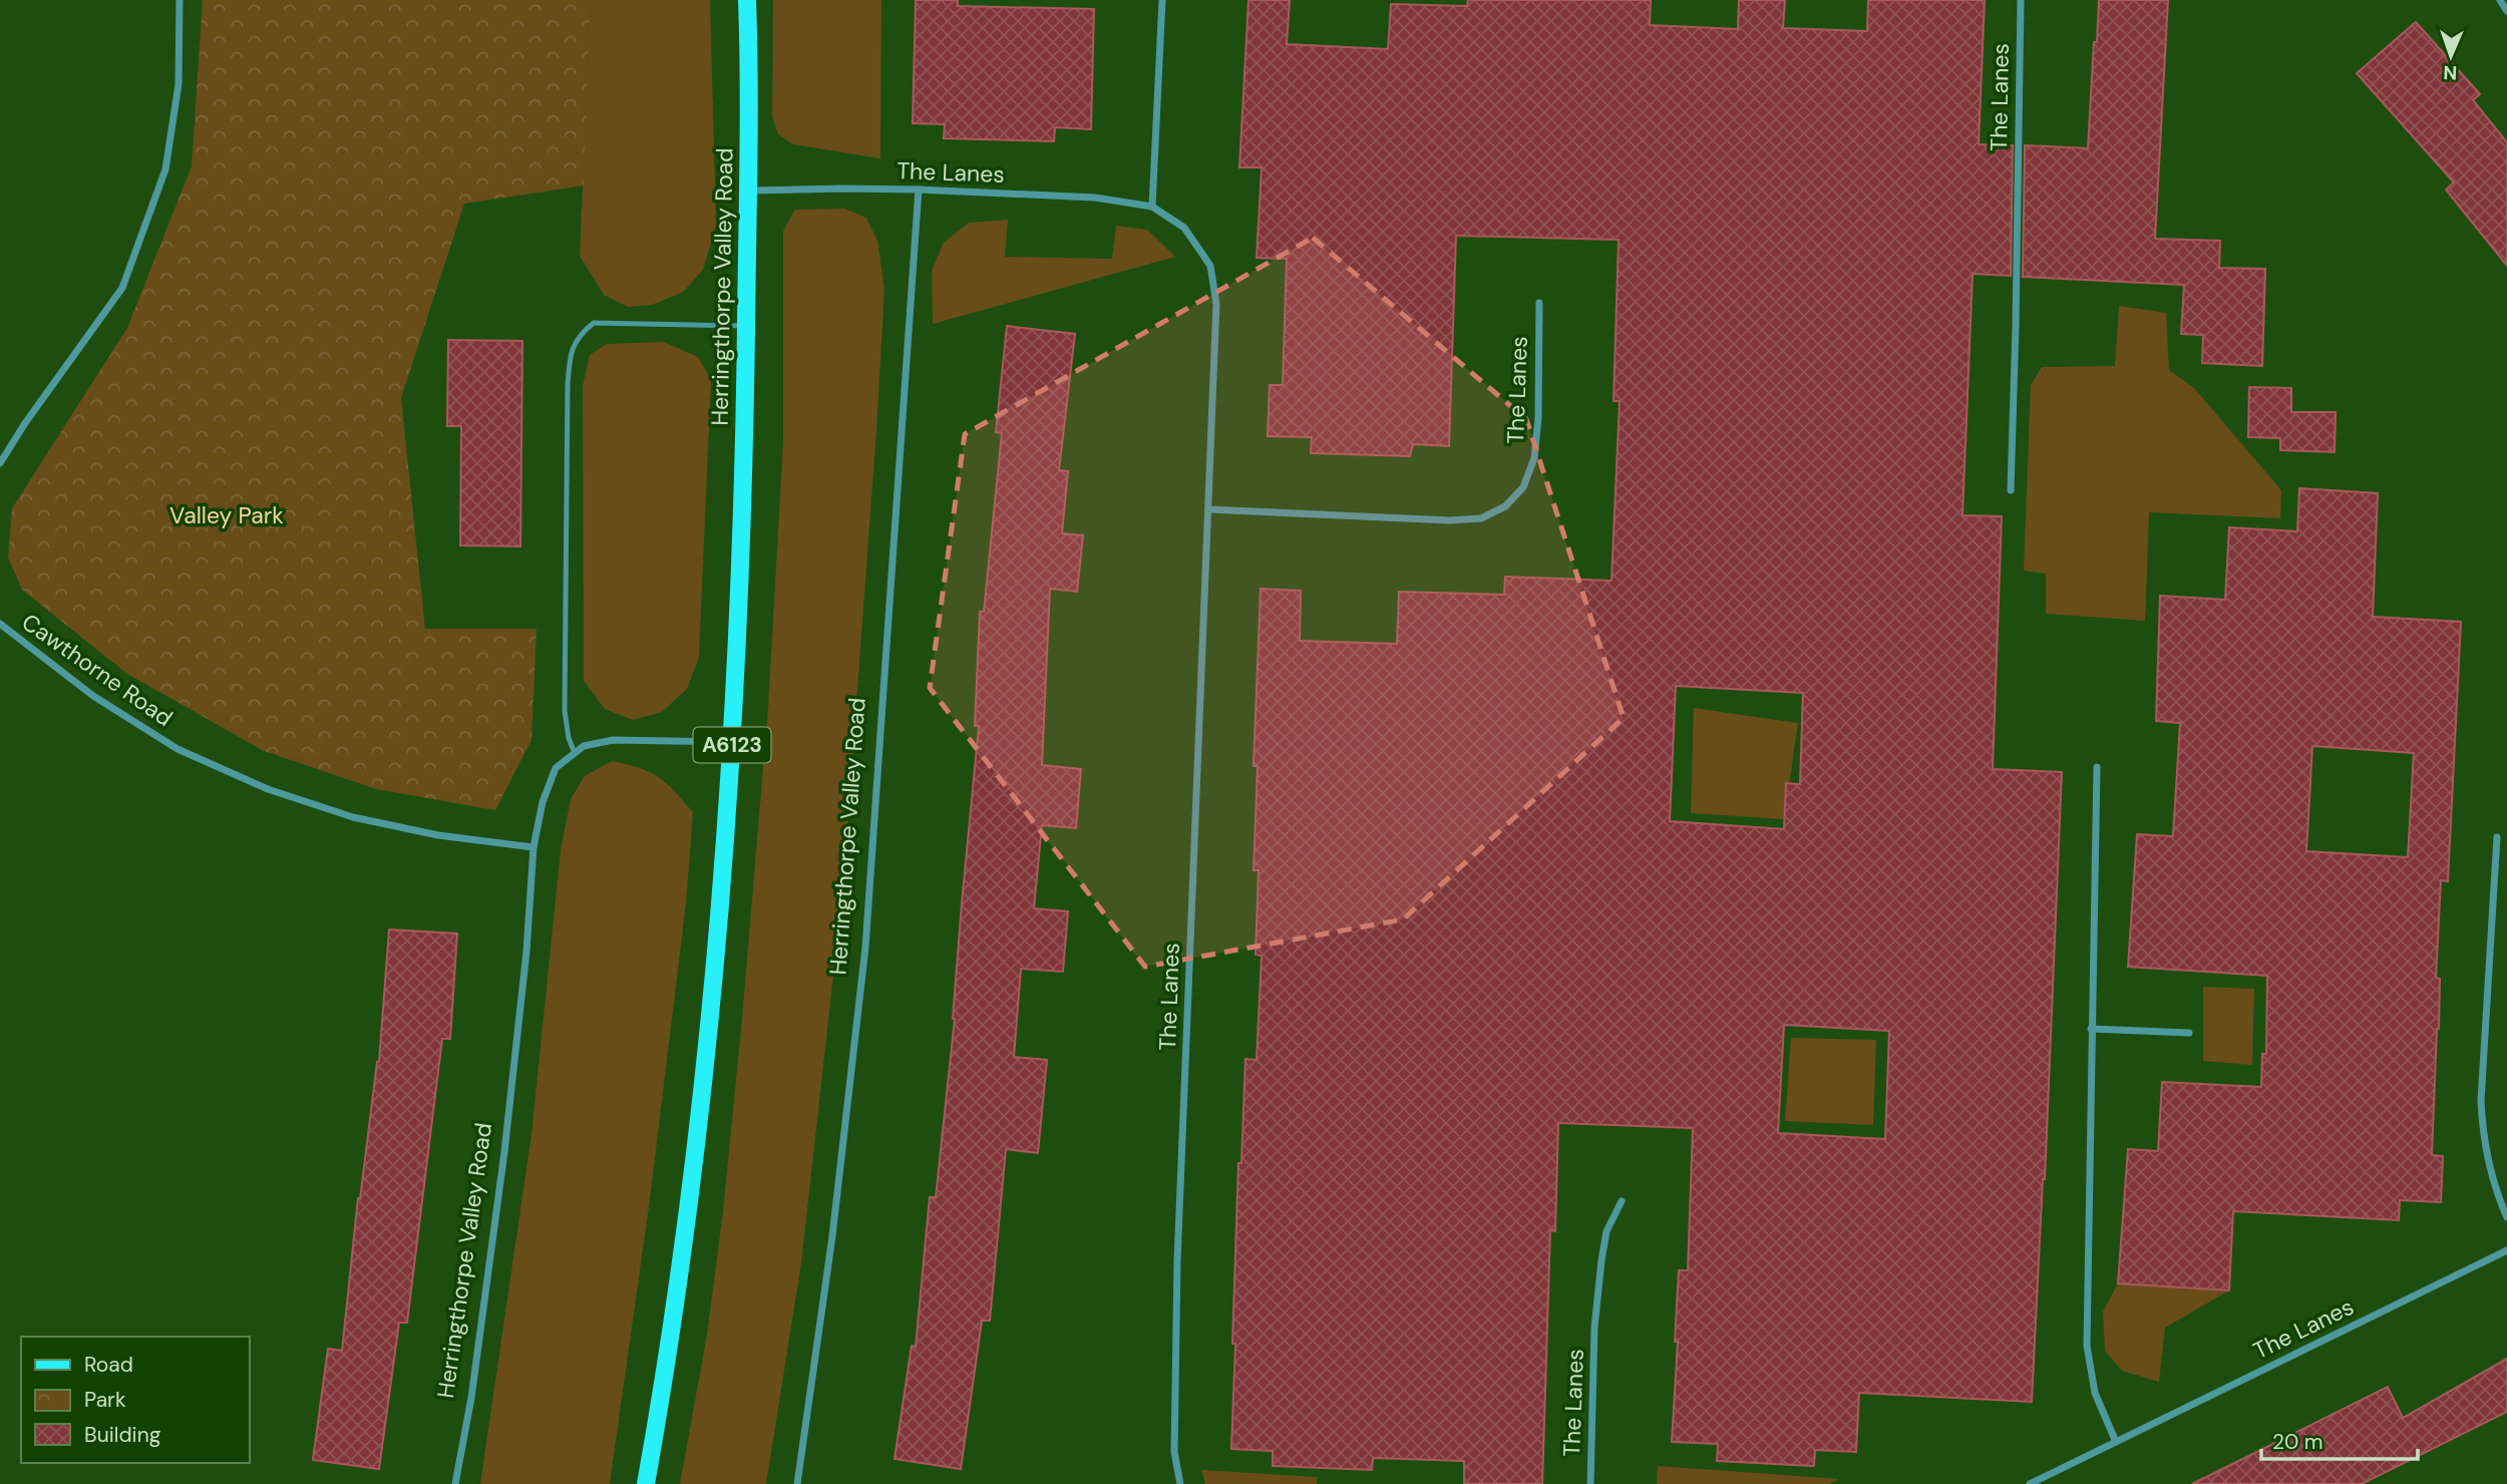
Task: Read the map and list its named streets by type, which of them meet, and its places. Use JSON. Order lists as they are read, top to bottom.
{
  "streets": {
    "main road": ["Herringthorpe Valley Road", "A6123"],
    "street": ["The Lanes", "Cawthorne Road"]
  },
  "crossings": [
    ["The Lanes", "Herringthorpe Valley Road"],
    ["Herringthorpe Valley Road", "Cawthorne Road"]
  ],
  "parks": ["Valley Park"],
  "legend": ["Road", "Park", "Building"],
  "scale_bar": "20 m",
  "north": "bottom"
}
